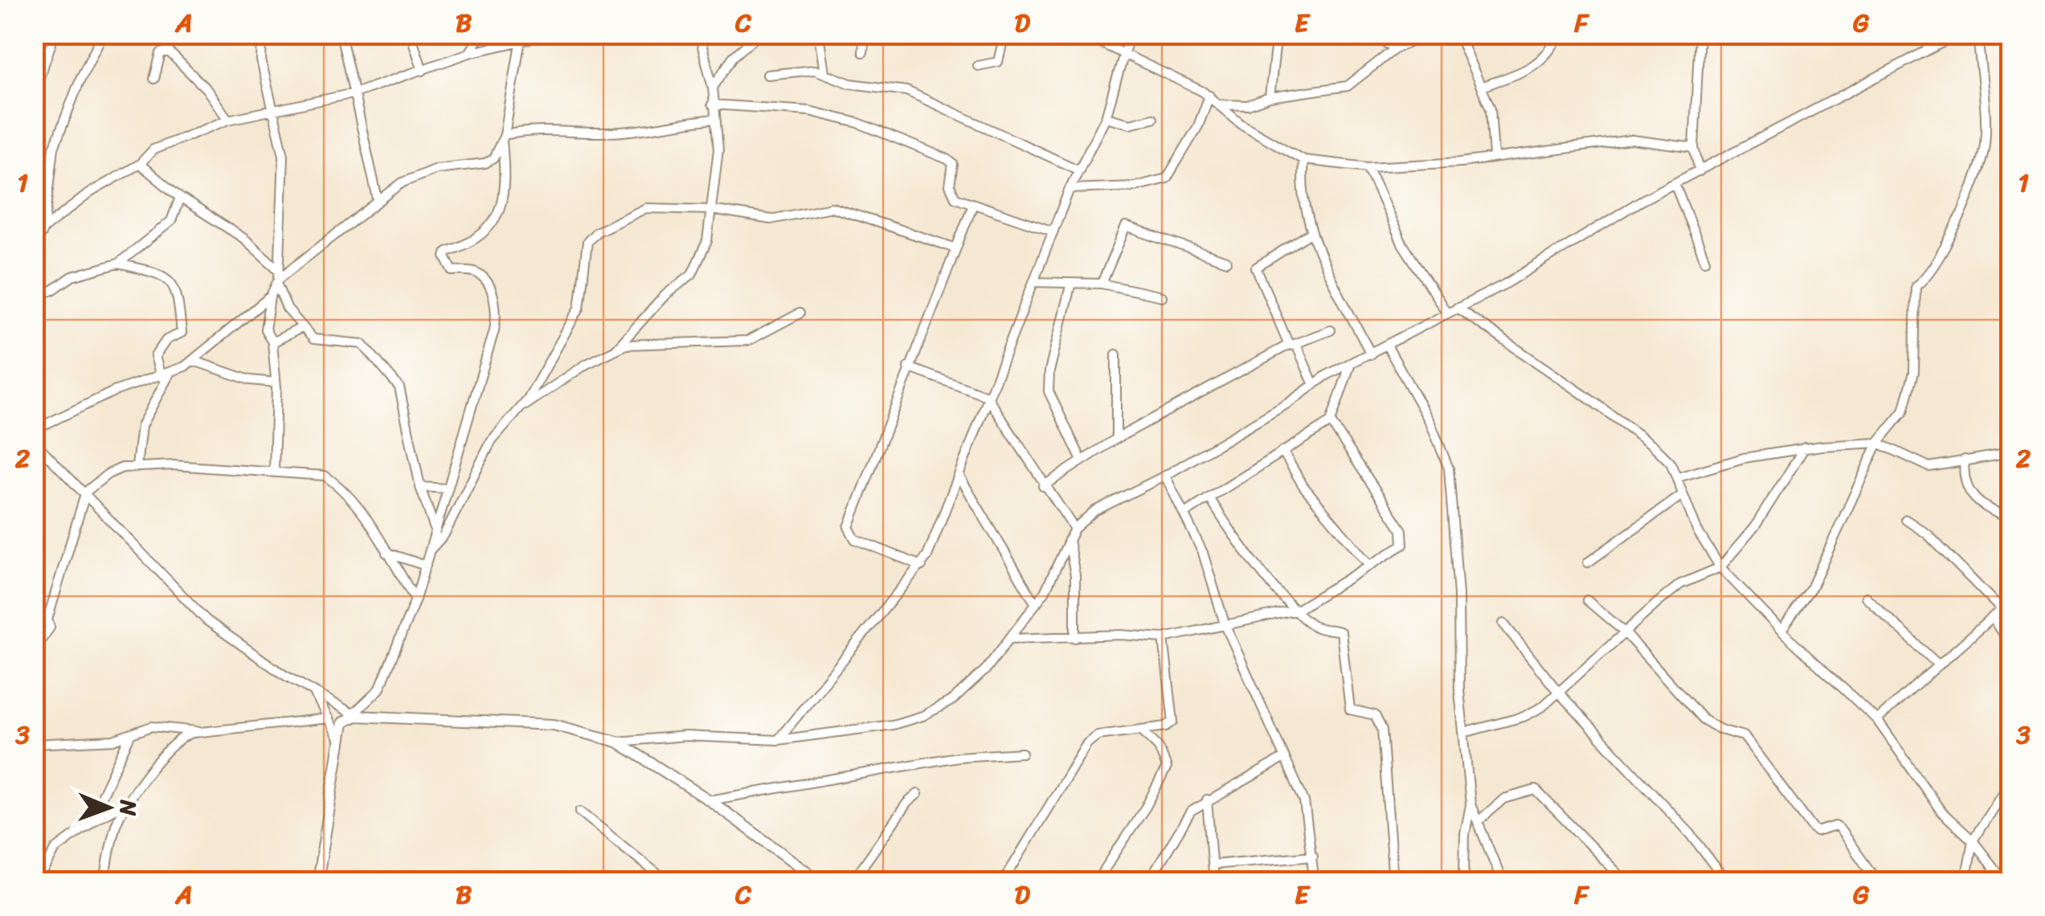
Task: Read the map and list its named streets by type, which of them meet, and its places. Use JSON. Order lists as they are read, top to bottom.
{
  "north": "right",
  "grid": {
    "columns": [
      "A",
      "B",
      "C",
      "D",
      "E",
      "F",
      "G"
    ],
    "rows": ["1", "2", "3"]
  }
}
